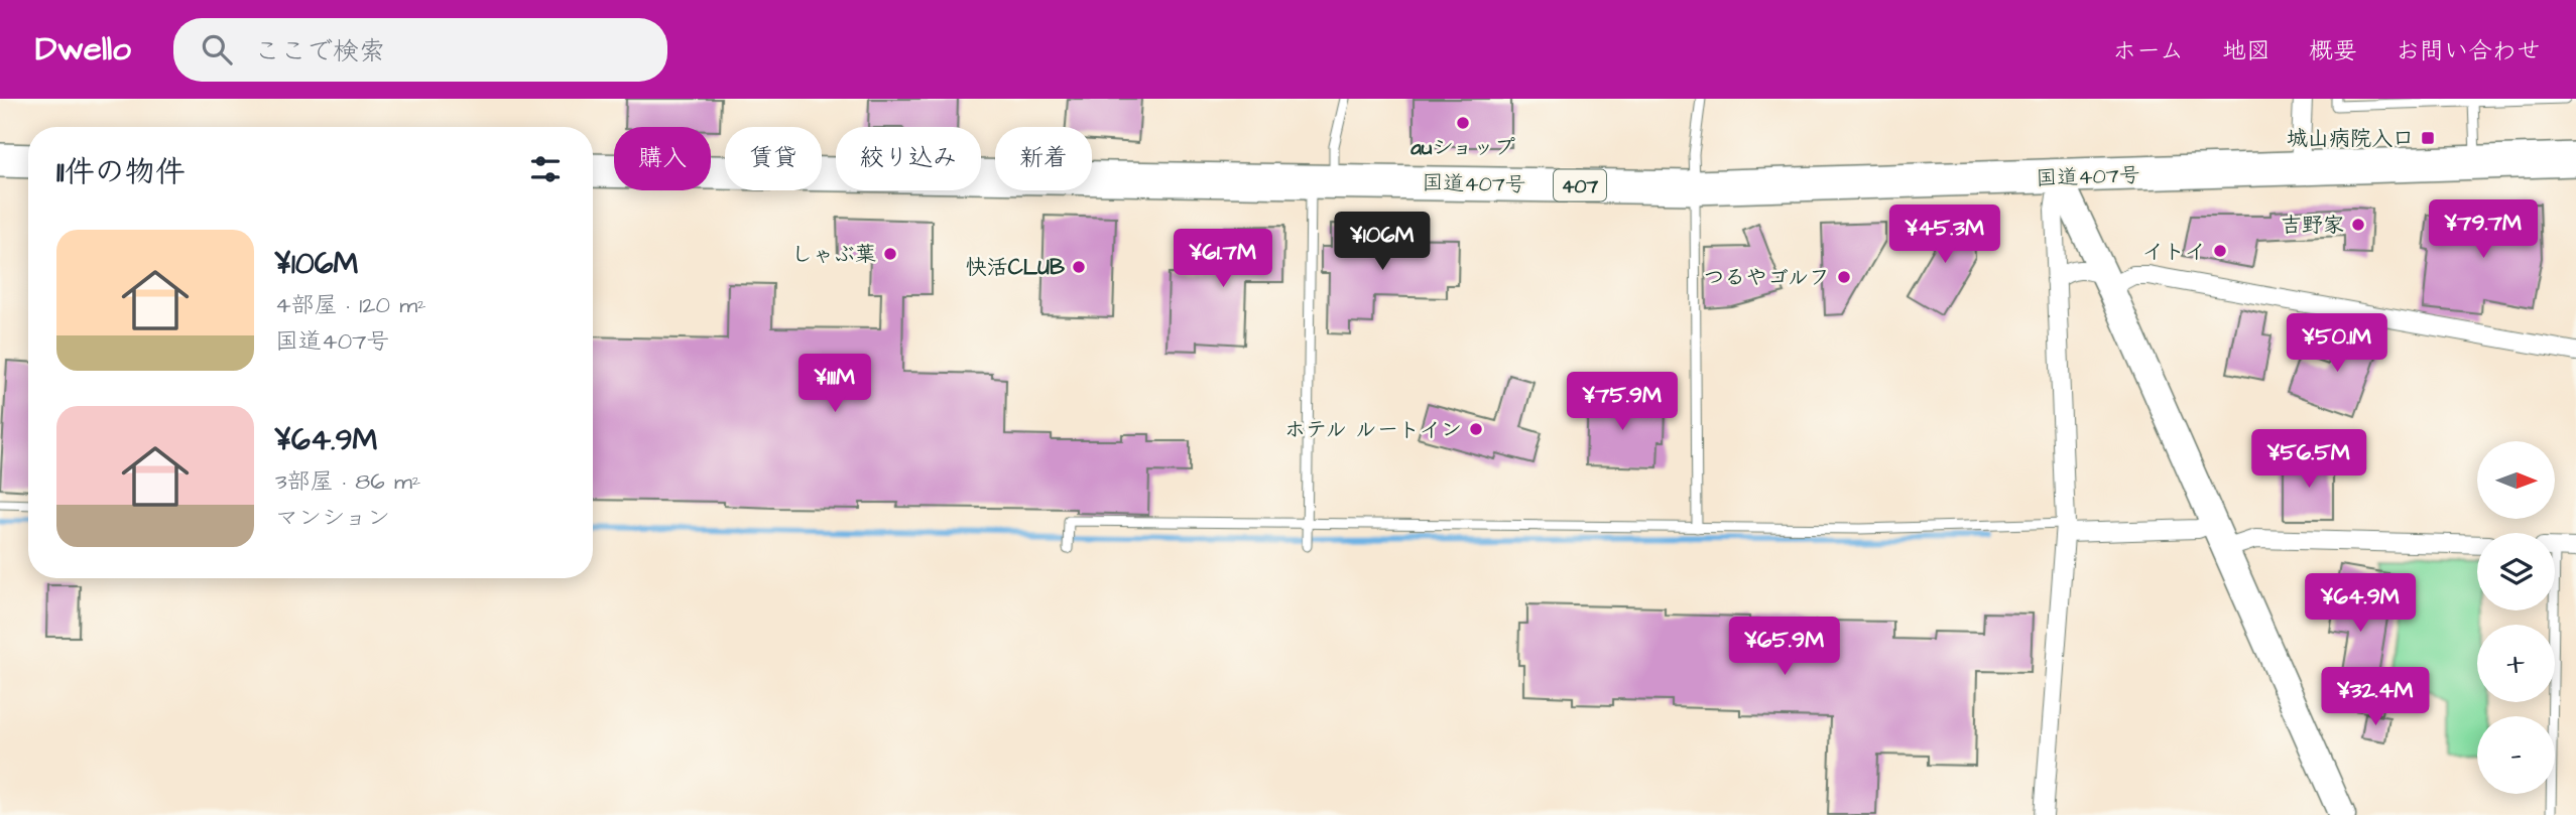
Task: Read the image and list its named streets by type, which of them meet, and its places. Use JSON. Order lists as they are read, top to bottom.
{
  "streets": {
    "highway": ["国道407号", "407"]
  },
  "places": {
    "other": [
      "auショップ",
      "吉野家",
      "イトイ",
      "しゃぶ葉",
      "快活CLUB",
      "つるやゴルフ",
      "ホテル ルートイン"
    ],
    "transit": ["城山病院入口"]
  },
  "north": "right",
  "page": {
    "header": "Dwello",
    "search": "ここで検索",
    "nav": [
      "ホーム",
      "地図",
      "概要",
      "お問い合わせ"
    ],
    "chip": [
      "購入",
      "賃貸",
      "絞り込み",
      "新着"
    ],
    "heading": "11件の物件",
    "price": [
      "¥79.7M",
      "¥45.3M",
      "¥106M",
      "¥61.7M",
      "¥50.1M",
      "¥111M",
      "¥75.9M",
      "¥56.5M",
      "¥64.9M",
      "¥65.9M",
      "¥32.4M"
    ],
    "list": [
      {
        "name": "¥106M",
        "note": "4部屋 · 120 m² · 国道407号"
      },
      {
        "name": "¥64.9M",
        "note": "3部屋 · 86 m² · マンション"
      }
    ],
    "map_buttons": ["+", "−"]
  }
}
